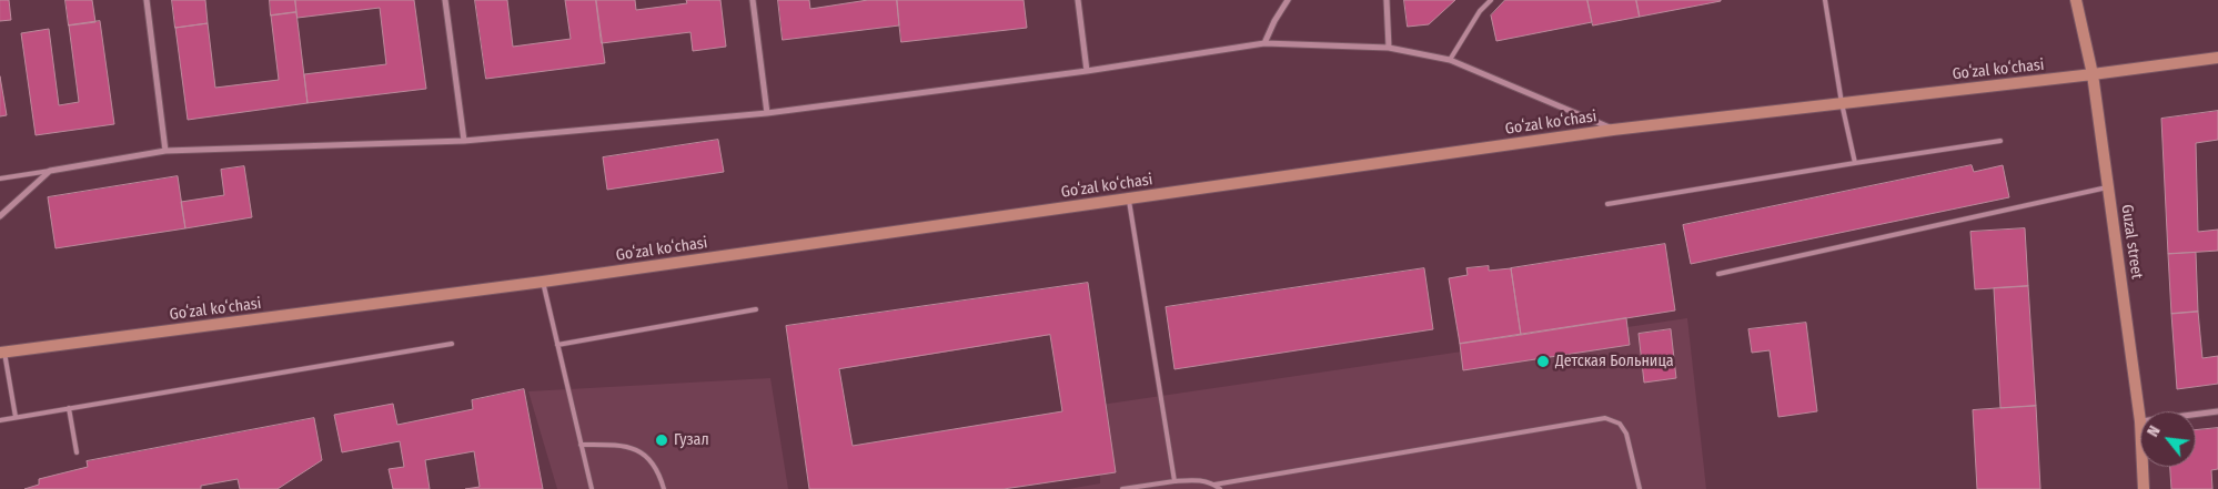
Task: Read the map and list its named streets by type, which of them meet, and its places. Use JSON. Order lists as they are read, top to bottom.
{
  "streets": {
    "main road": ["Goʻzal koʻchasi", "Guzal street"]
  },
  "crossings": [
    ["Goʻzal koʻchasi", "Guzal street"]
  ],
  "places": ["Детская Больница", "Гузал"],
  "north": "top left"
}
